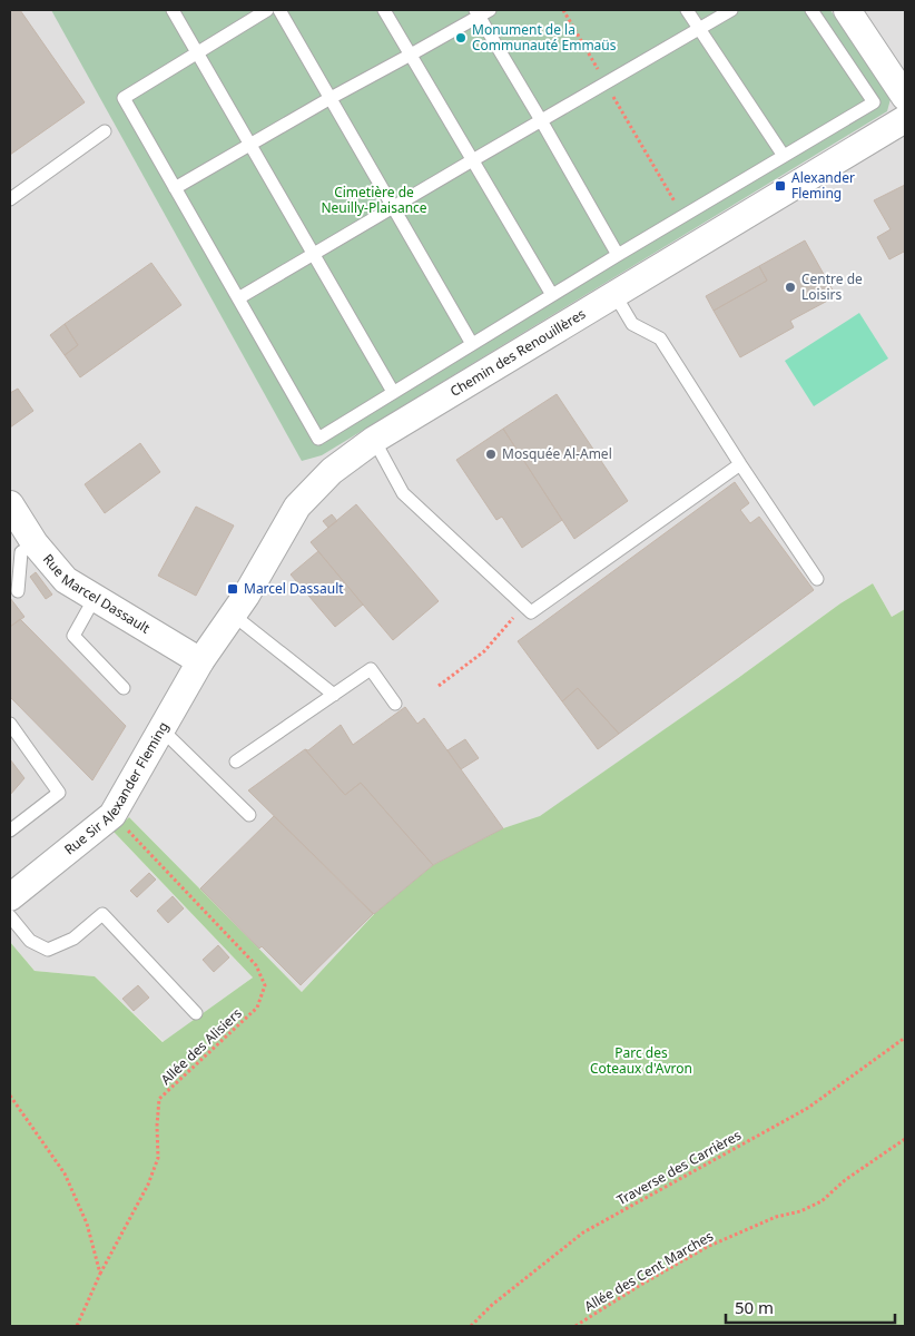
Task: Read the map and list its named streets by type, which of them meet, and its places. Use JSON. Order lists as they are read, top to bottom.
{
  "streets": {
    "street": ["Chemin des Renouillères", "Rue Marcel Dassault", "Rue Sir Alexander Fleming"],
    "path": ["Allée des Alisiers", "Traverse des Carrières", "Allée des Cent Marches"]
  },
  "crossings": [
    ["Chemin des Renouillères", "Rue Marcel Dassault"],
    ["Chemin des Renouillères", "Rue Sir Alexander Fleming"],
    ["Rue Marcel Dassault", "Rue Sir Alexander Fleming"],
    ["Rue Sir Alexander Fleming", "Allée des Alisiers"]
  ],
  "parks": ["Cimetière de Neuilly-Plaisance", "Parc des Coteaux d'Avron"],
  "places": {
    "other": ["Monument de la Communauté Emmaüs", "Centre de Loisirs", "Mosquée Al-Amel"],
    "transit": ["Alexander Fleming", "Marcel Dassault"]
  },
  "scale_bar": "50 m"
}
